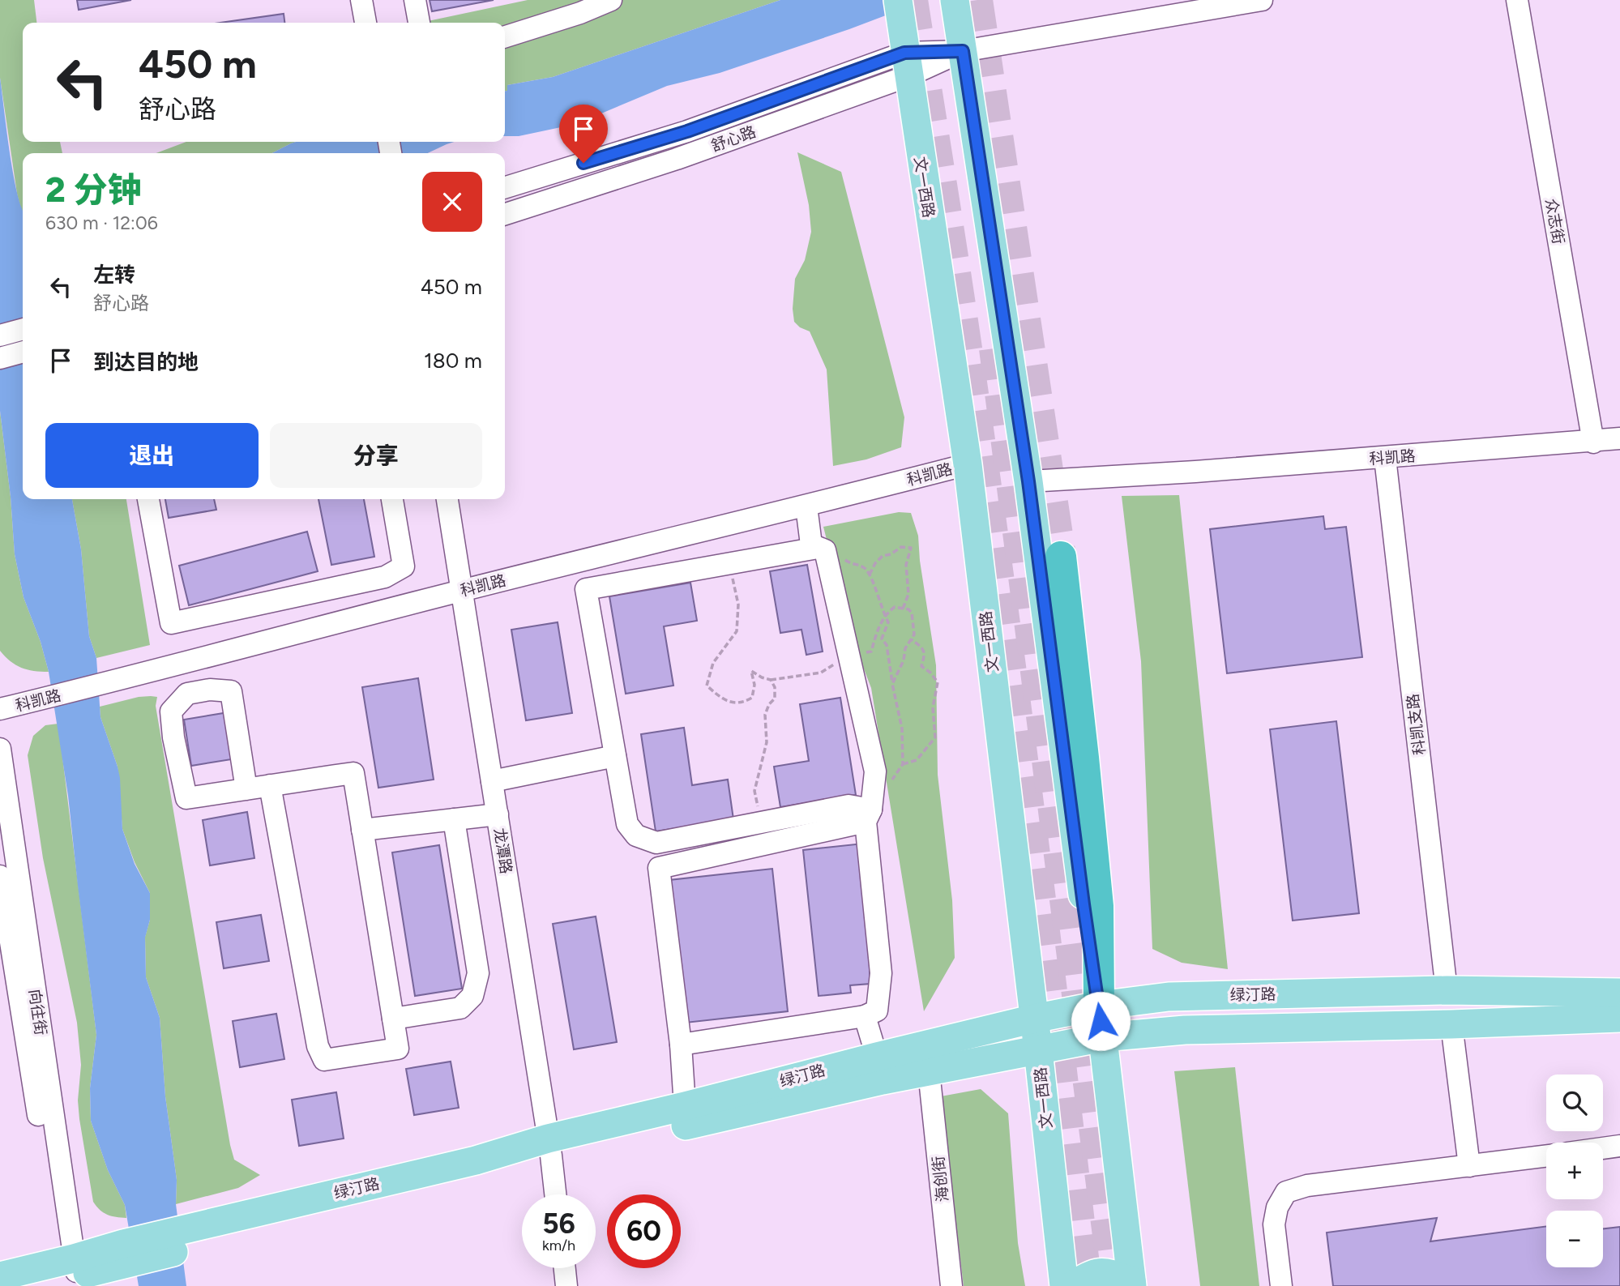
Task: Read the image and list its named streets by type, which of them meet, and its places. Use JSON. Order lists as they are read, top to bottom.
{
  "streets": {
    "main road": ["文一西路", "绿汀路"],
    "street": [
      "舒心路",
      "众志街",
      "科凯路",
      "科凯支路",
      "龙潭路",
      "向往街",
      "海创街"
    ]
  },
  "crossings": [
    ["舒心路", "文一西路"],
    ["文一西路", "科凯路"],
    ["文一西路", "绿汀路"],
    ["众志街", "科凯路"],
    ["科凯路", "科凯支路"],
    ["科凯路", "龙潭路"],
    ["科凯支路", "绿汀路"],
    ["龙潭路", "绿汀路"],
    ["绿汀路", "向往街"],
    ["绿汀路", "海创街"]
  ],
  "page": {
    "turn": ["450 m", "舒心路"],
    "heading": ["2 分钟", "630 m · 12:06"],
    "list": [
      {
        "name": "左转",
        "note": "舒心路",
        "value": "450 m"
      },
      {
        "name": "到达目的地",
        "value": "180 m"
      }
    ],
    "buttons": ["退出", "分享"],
    "map_buttons": ["+", "−"],
    "speed": "56 km/h",
    "limit": "60"
  }
}
